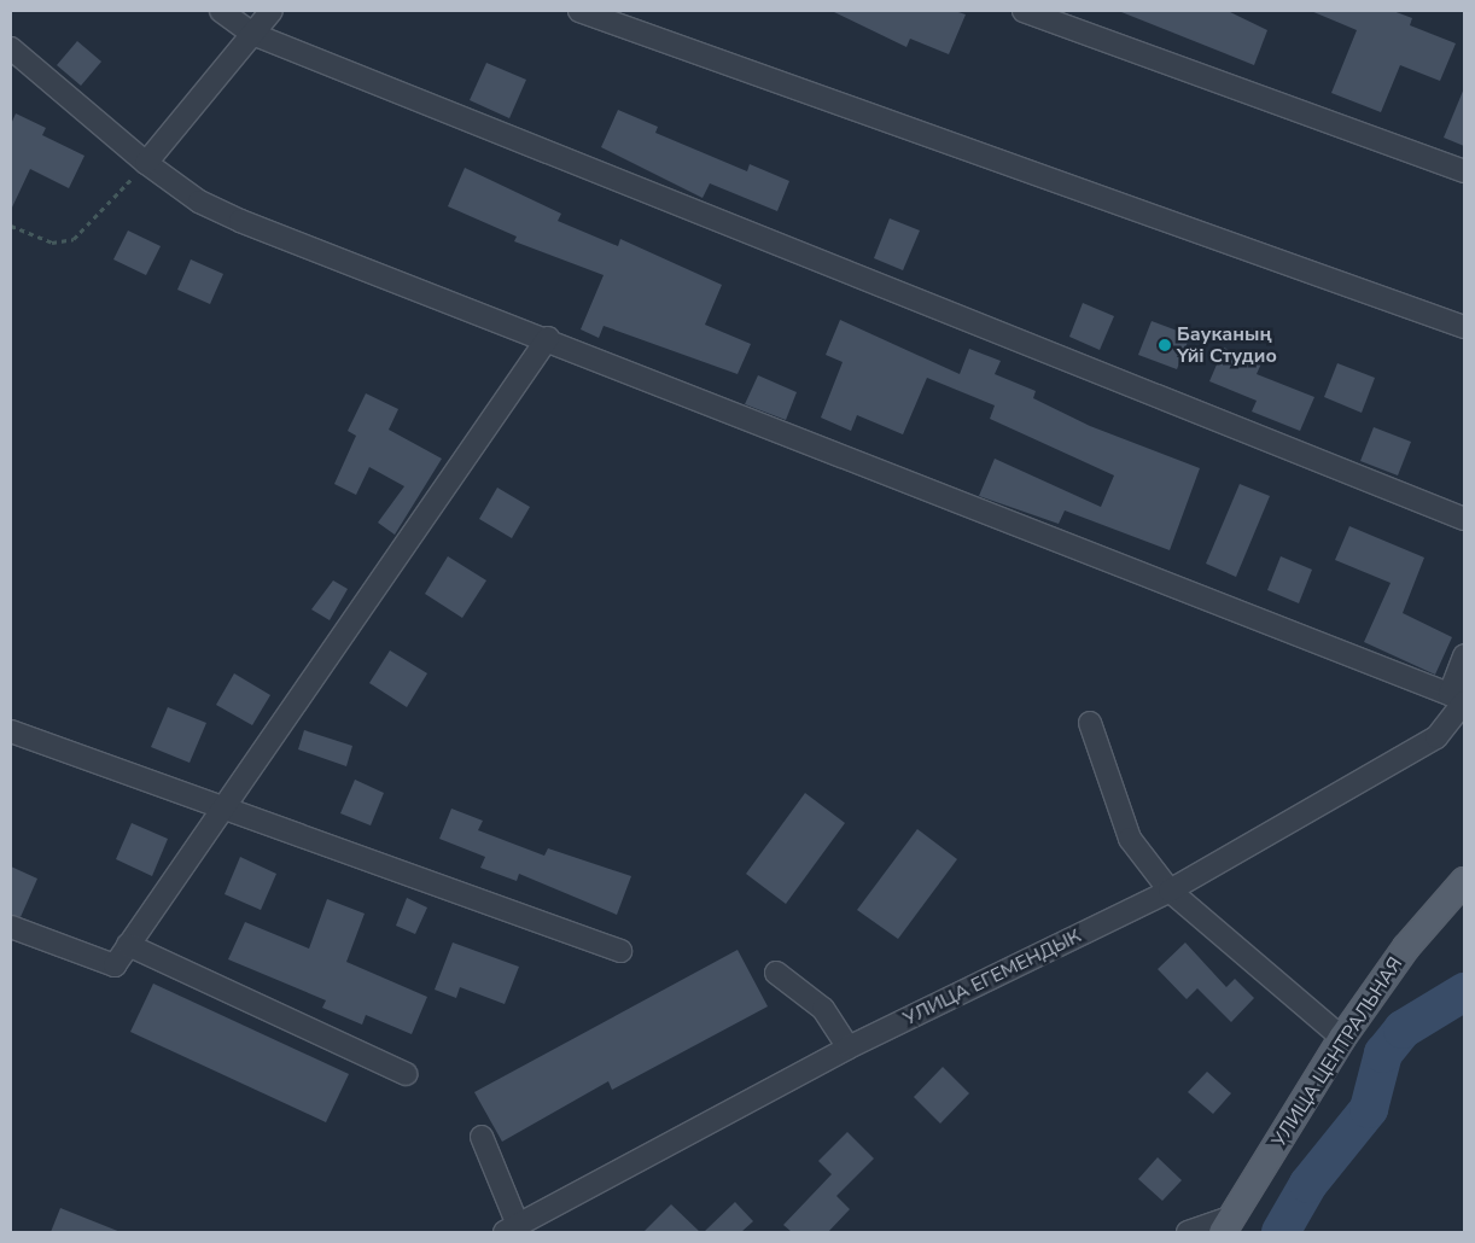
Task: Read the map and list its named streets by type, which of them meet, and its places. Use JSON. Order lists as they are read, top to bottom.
{
  "streets": {
    "main road": ["УЛИЦА ЦЕНТРАЛЬНАЯ"],
    "street": ["УЛИЦА ЕГЕМЕНДЫК"]
  },
  "places": ["Бауканың Үйі Студио"]
}
